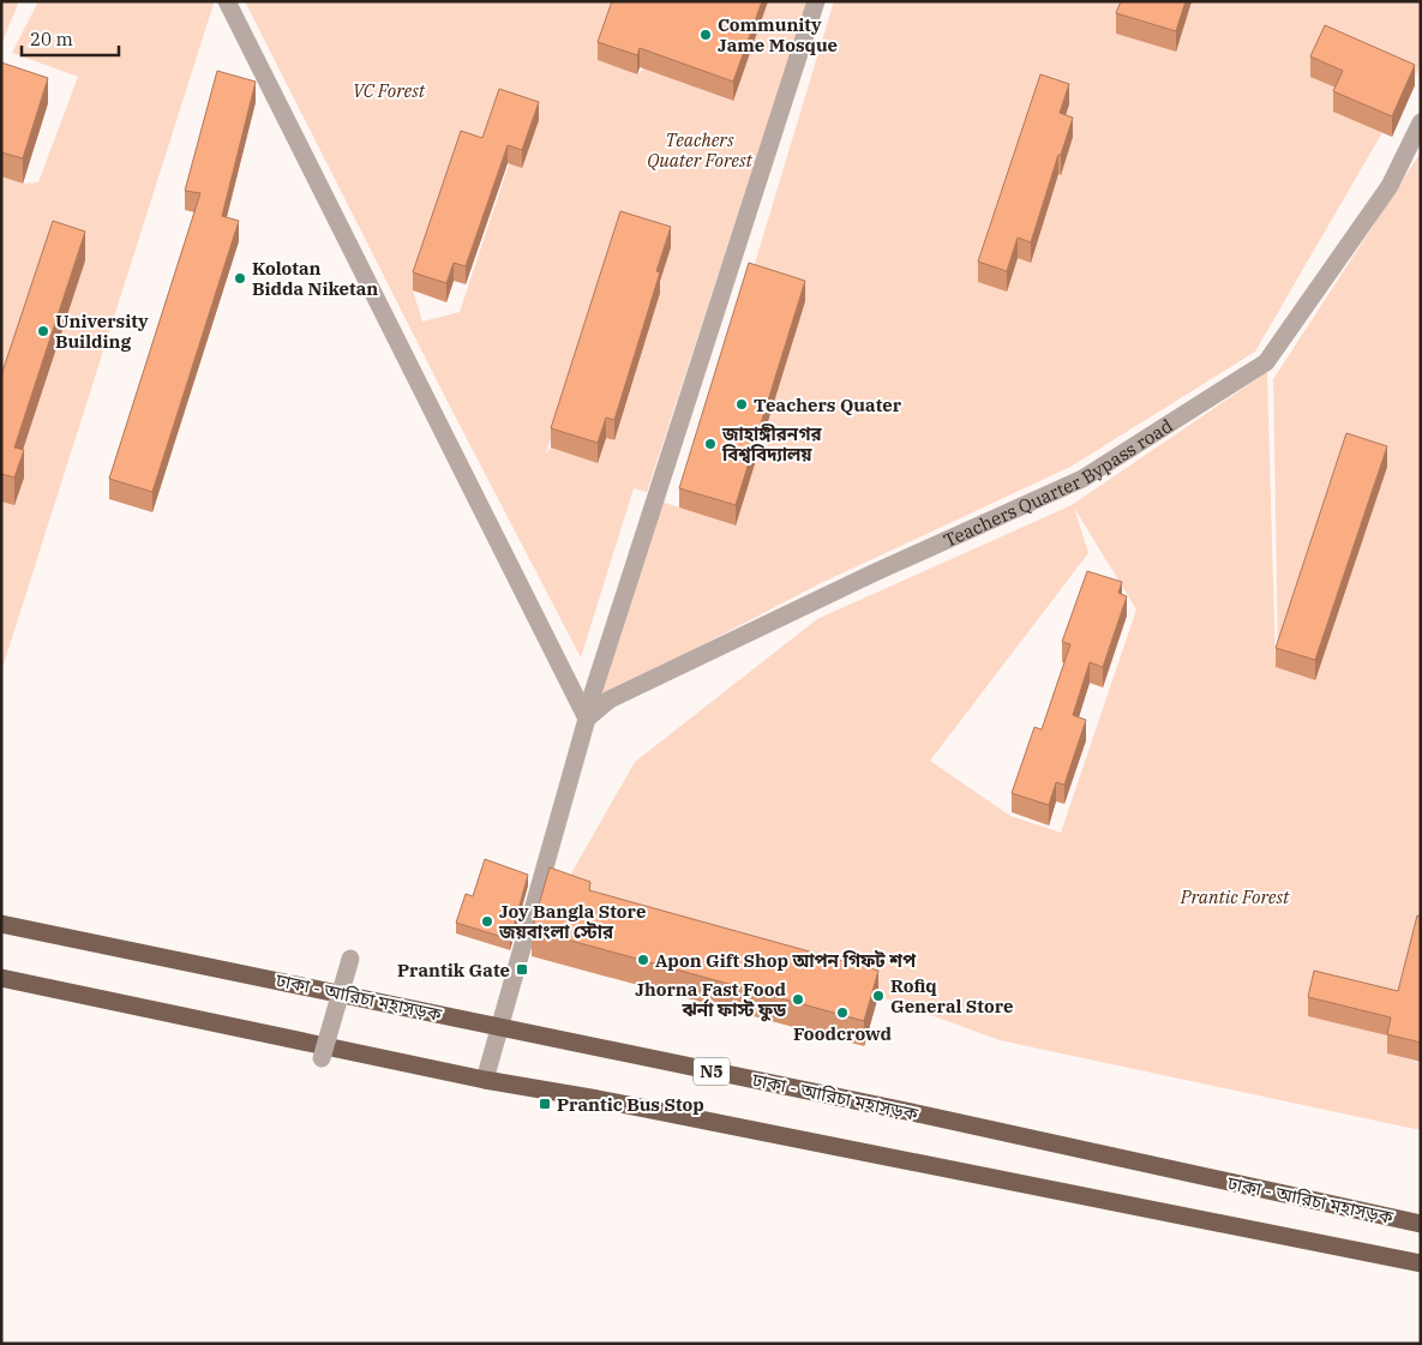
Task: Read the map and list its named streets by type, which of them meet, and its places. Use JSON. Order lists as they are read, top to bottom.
{
  "streets": {
    "highway": ["ঢাকা - আরিচা মহাসড়ক", "N5"],
    "street": ["Teachers Quarter Bypass road"]
  },
  "parks": ["VC Forest", "Teachers Quater Forest", "Prantic Forest"],
  "places": {
    "other": [
      "Community Jame Mosque",
      "Kolotan Bidda Niketan",
      "University Building",
      "Teachers Quater",
      "জাহাঙ্গীরনগর বিশ্ববিদ্যালয়",
      "Joy Bangla Store জয়বাংলা স্টোর",
      "Apon Gift Shop আপন গিফট শপ",
      "Rofiq General Store",
      "Jhorna Fast Food ঝর্না ফাস্ট ফুড",
      "Foodcrowd"
    ],
    "transit": ["Prantik Gate", "Prantic Bus Stop"]
  },
  "scale_bar": "20 m"
}
